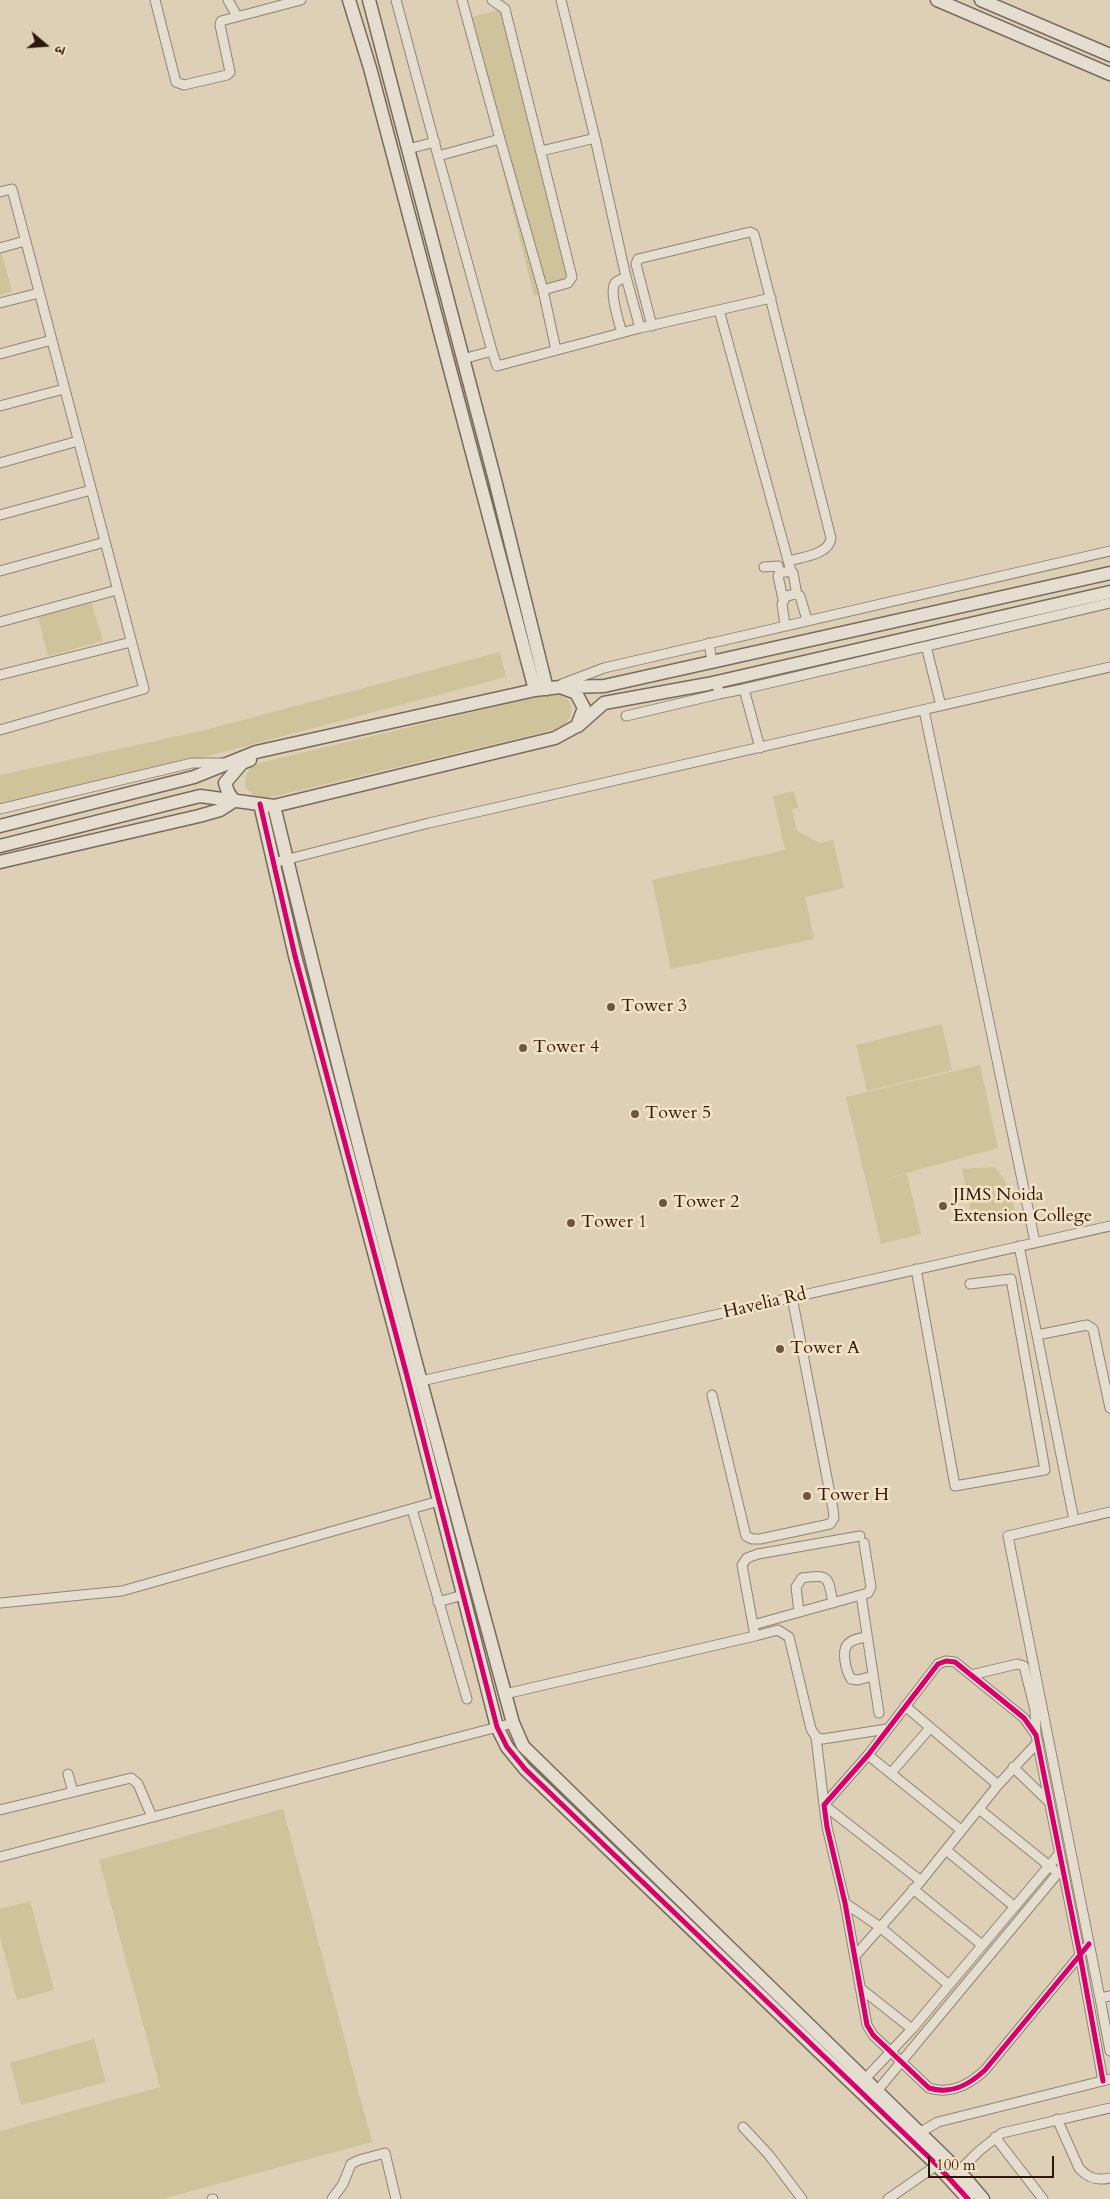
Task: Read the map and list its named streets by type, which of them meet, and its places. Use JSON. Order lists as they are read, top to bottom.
{
  "streets": {
    "street": ["Havelia Rd"]
  },
  "places": [
    "Tower 3",
    "Tower 4",
    "Tower 5",
    "Tower 2",
    "JIMS Noida Extension College",
    "Tower 1",
    "Tower A",
    "Tower H"
  ],
  "scale_bar": "100 m",
  "north": "right"
}
